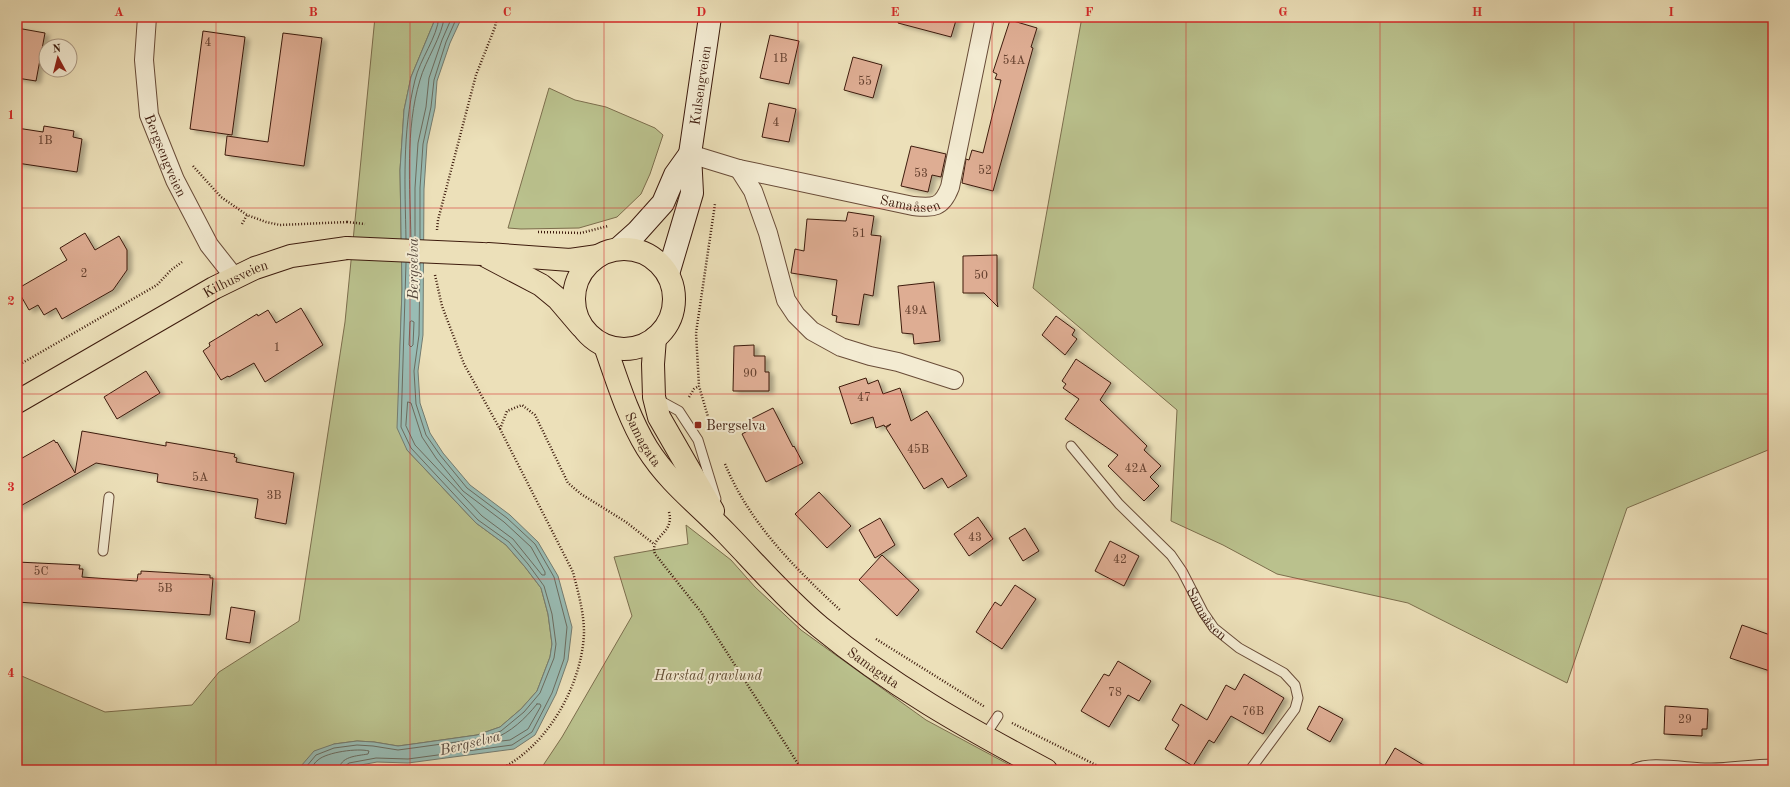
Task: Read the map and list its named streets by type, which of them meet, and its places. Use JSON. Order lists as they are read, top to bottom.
{
  "streets": {
    "main road": ["Kulsengveien", "Kilhusveien", "Samagata"],
    "street": ["Bergsengveien", "Samaåsen"]
  },
  "crossings": [
    ["Kulsengveien", "Samaåsen"],
    ["Kulsengveien", "Kilhusveien"],
    ["Kulsengveien", "Samagata"],
    ["Bergsengveien", "Kilhusveien"],
    ["Kilhusveien", "Samagata"]
  ],
  "water": ["Bergselva"],
  "parks": ["Harstad gravlund"],
  "places": {
    "transit": ["Bergselva"]
  },
  "house_numbers": [
    "4",
    "1B",
    "54A",
    "55",
    "4",
    "1B",
    "52",
    "53",
    "51",
    "2",
    "50",
    "49A",
    "1",
    "90",
    "47",
    "45B",
    "42A",
    "5A",
    "3B",
    "43",
    "42",
    "5C",
    "5B",
    "78",
    "76B",
    "29"
  ],
  "north": "top",
  "grid": {
    "columns": [
      "A",
      "B",
      "C",
      "D",
      "E",
      "F",
      "G",
      "H",
      "I"
    ],
    "rows": [
      "1",
      "2",
      "3",
      "4"
    ]
  }
}
